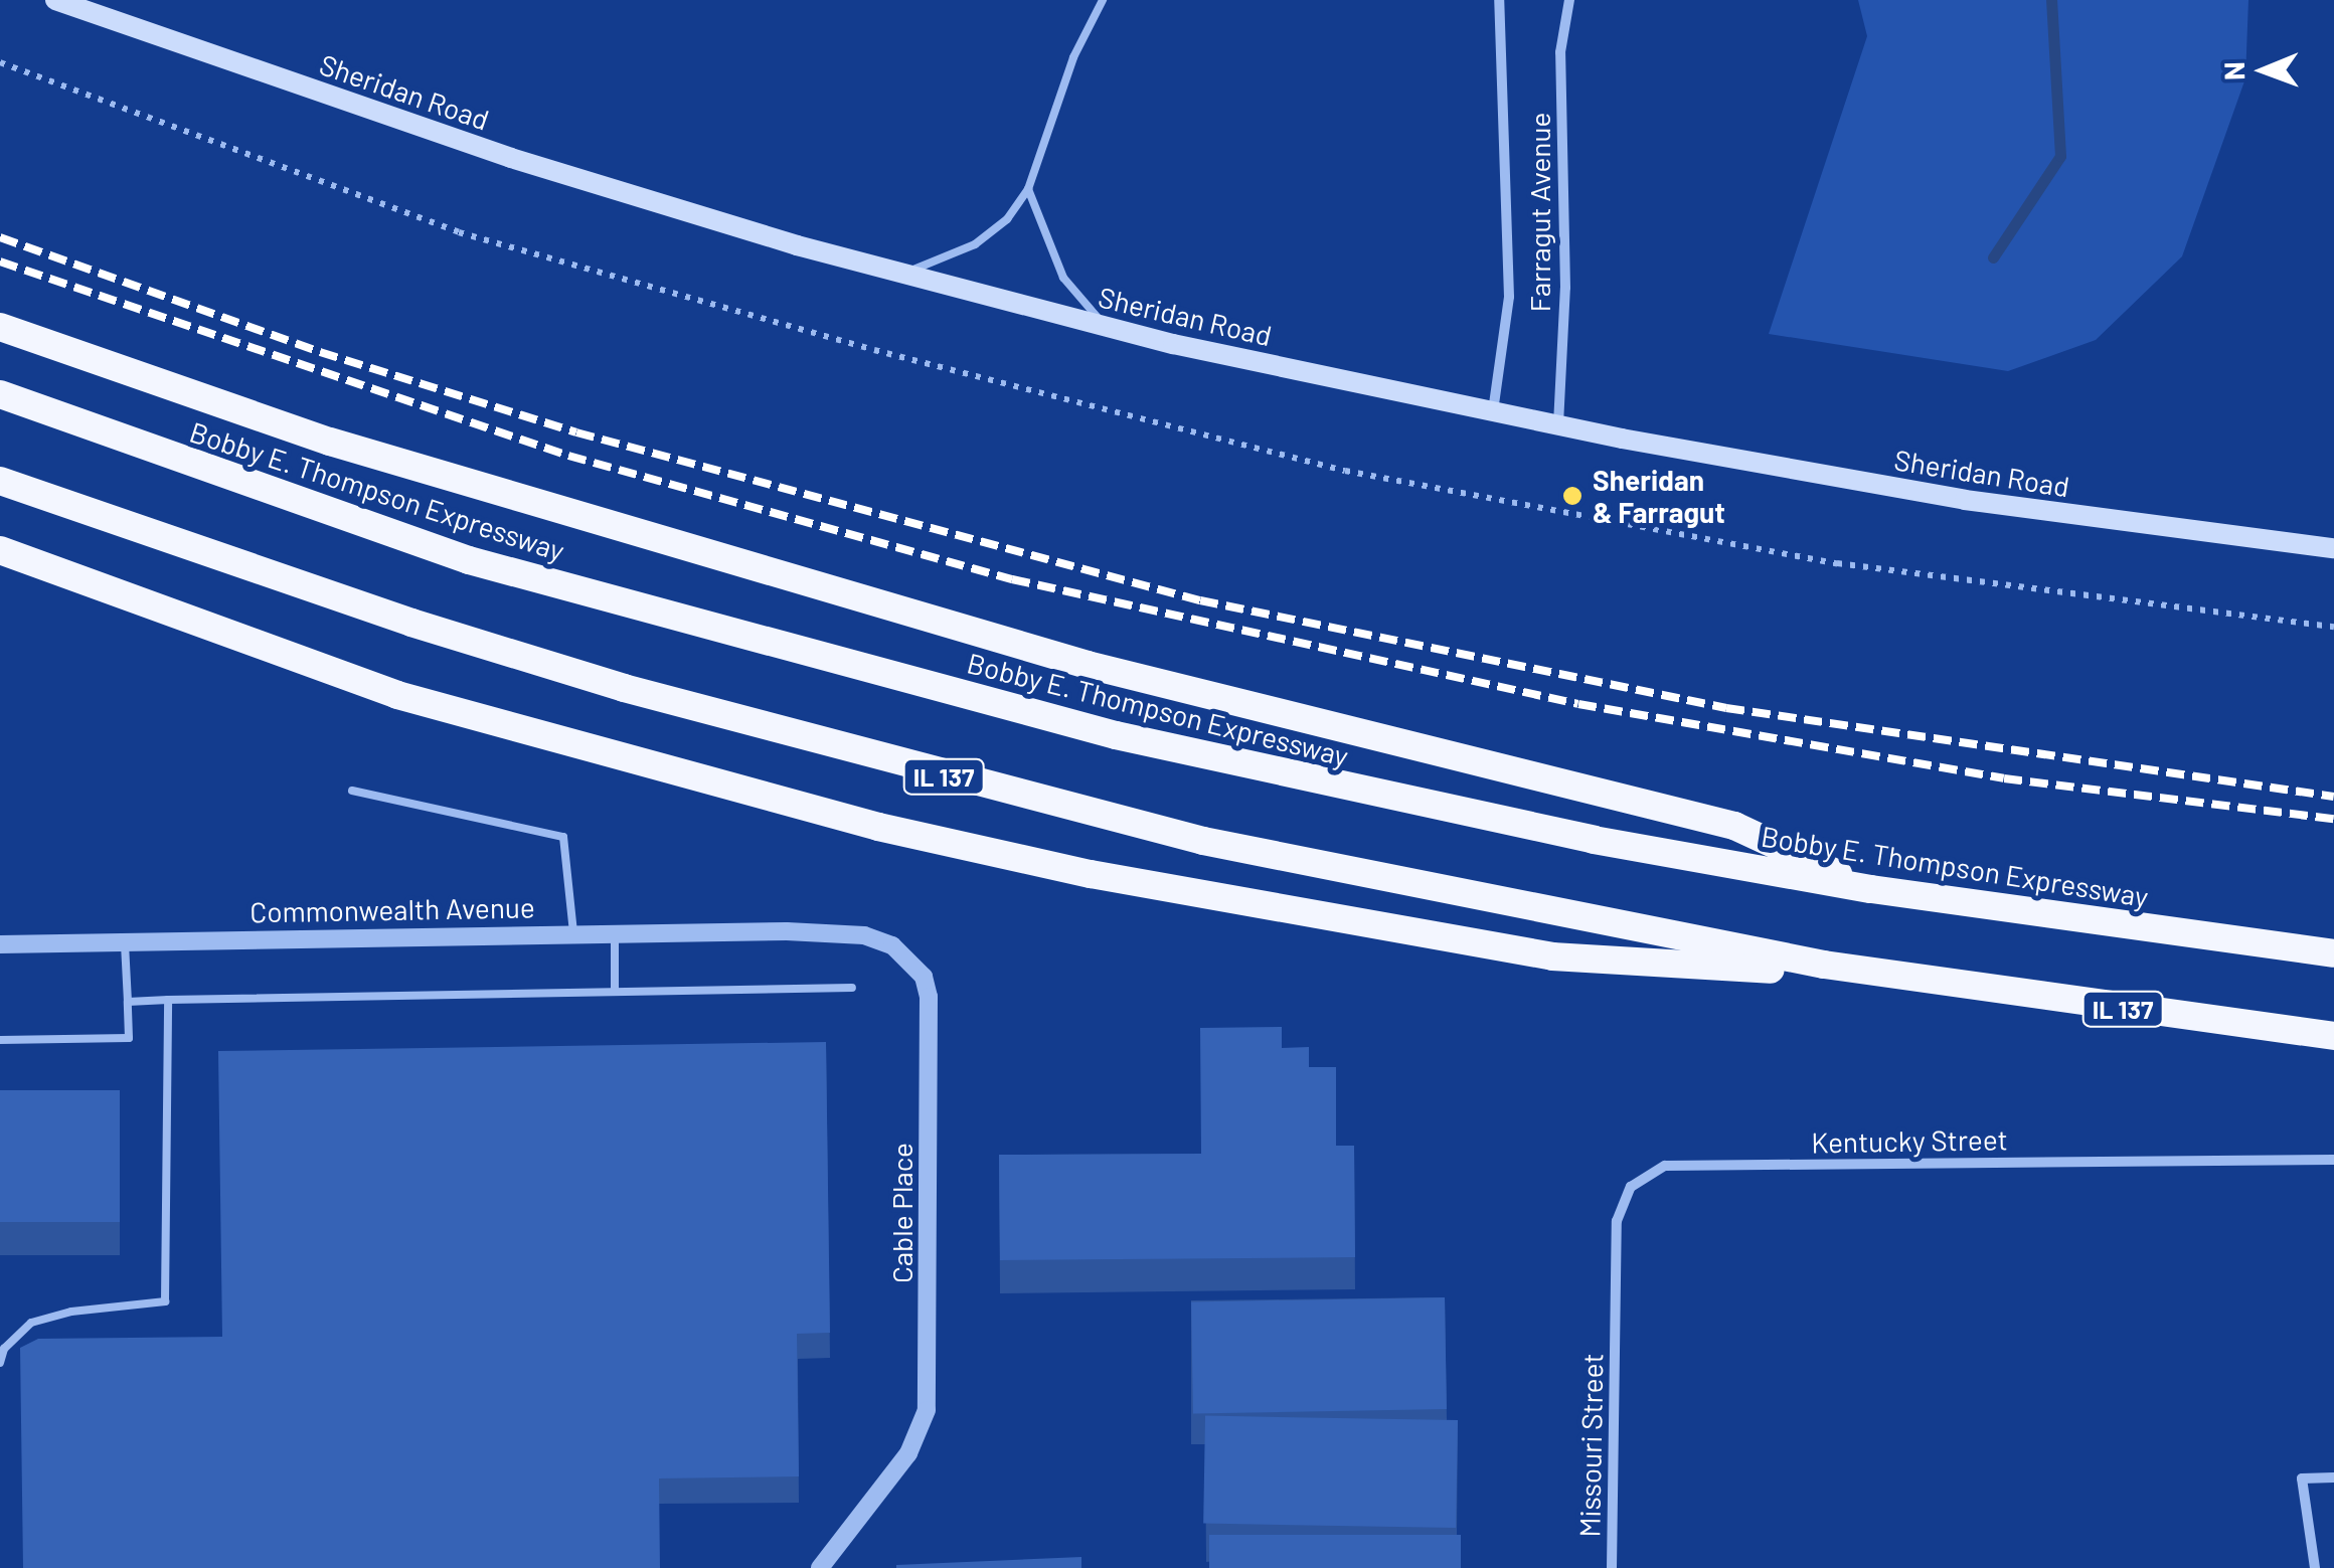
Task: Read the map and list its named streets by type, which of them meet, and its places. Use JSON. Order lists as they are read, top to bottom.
{
  "streets": {
    "highway": ["Bobby E. Thompson Expressway", "IL 137"],
    "main road": ["Sheridan Road"],
    "street": [
      "Farragut Avenue",
      "Commonwealth Avenue",
      "Kentucky Street",
      "Cable Place",
      "Missouri Street"
    ]
  },
  "crossings": [
    ["Sheridan Road", "Farragut Avenue"],
    ["Commonwealth Avenue", "Cable Place"],
    ["Kentucky Street", "Missouri Street"]
  ],
  "places": ["Sheridan & Farragut"],
  "north": "left"
}
